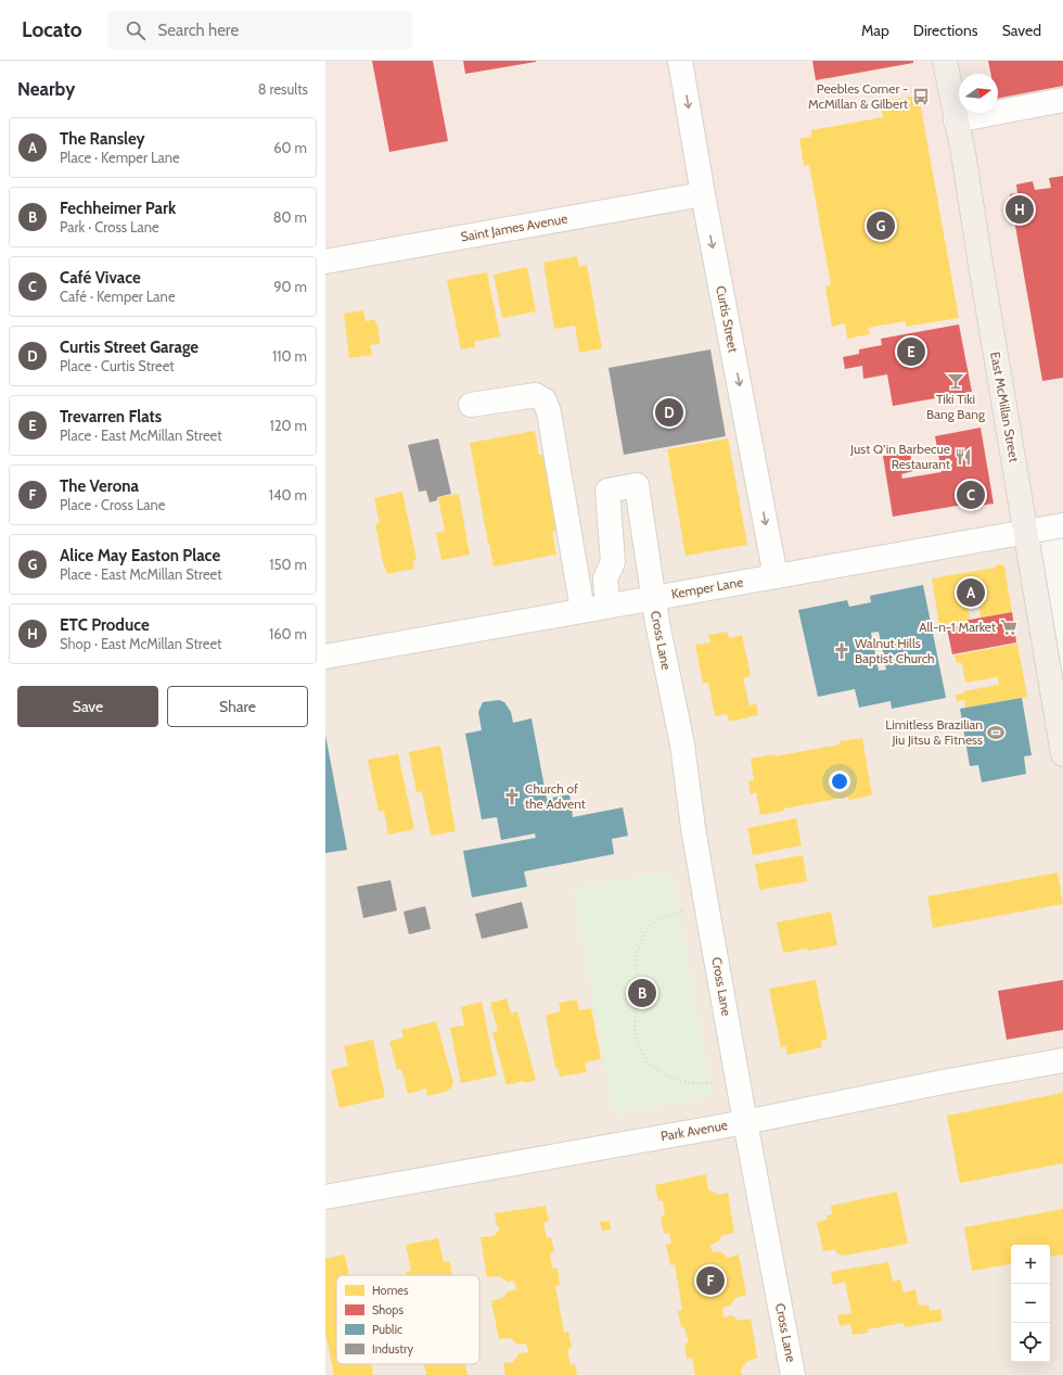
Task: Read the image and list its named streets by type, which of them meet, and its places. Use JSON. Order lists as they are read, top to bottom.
{
  "streets": {
    "main road": ["East McMillan Street"],
    "street": [
      "Saint James Avenue",
      "Curtis Street",
      "Kemper Lane",
      "Cross Lane",
      "Park Avenue"
    ]
  },
  "crossings": [
    ["Saint James Avenue", "Curtis Street"],
    ["Curtis Street", "Kemper Lane"],
    ["East McMillan Street", "Kemper Lane"],
    ["Kemper Lane", "Cross Lane"],
    ["Cross Lane", "Park Avenue"]
  ],
  "one_way": ["Curtis Street"],
  "places": {
    "bus stop": ["Peebles Corner - McMillan & Gilbert"],
    "bar": ["Tiki Tiki Bang Bang"],
    "restaurant": ["Just Q'in Barbecue Restaurant"],
    "supermarket": ["All-n-1 Market"],
    "church": ["Walnut Hills Baptist Church", "Church of the Advent"],
    "sports": ["Limitless Brazilian Jiu Jitsu & Fitness"]
  },
  "legend": [
    "Homes",
    "Shops",
    "Public",
    "Industry"
  ],
  "north": "right",
  "page": {
    "header": "Locato",
    "search": "Search here",
    "nav": ["Map", "Directions", "Saved"],
    "heading": ["Nearby", "8 results"],
    "list": [
      {
        "mark": "A",
        "name": "The Ransley",
        "note": "Place · Kemper Lane",
        "value": "60 m"
      },
      {
        "mark": "B",
        "name": "Fechheimer Park",
        "note": "Park · Cross Lane",
        "value": "80 m"
      },
      {
        "mark": "C",
        "name": "Café Vivace",
        "note": "Café · Kemper Lane",
        "value": "90 m"
      },
      {
        "mark": "D",
        "name": "Curtis Street Garage",
        "note": "Place · Curtis Street",
        "value": "110 m"
      },
      {
        "mark": "E",
        "name": "Trevarren Flats",
        "note": "Place · East McMillan Street",
        "value": "120 m"
      },
      {
        "mark": "F",
        "name": "The Verona",
        "note": "Place · Cross Lane",
        "value": "140 m"
      },
      {
        "mark": "G",
        "name": "Alice May Easton Place",
        "note": "Place · East McMillan Street",
        "value": "150 m"
      },
      {
        "mark": "H",
        "name": "ETC Produce",
        "note": "Shop · East McMillan Street",
        "value": "160 m"
      }
    ],
    "pins": [
      "H",
      "G",
      "E",
      "D",
      "C",
      "A",
      "B",
      "F"
    ],
    "buttons": ["Save", "Share"],
    "map_buttons": ["+", "−"]
  }
}
